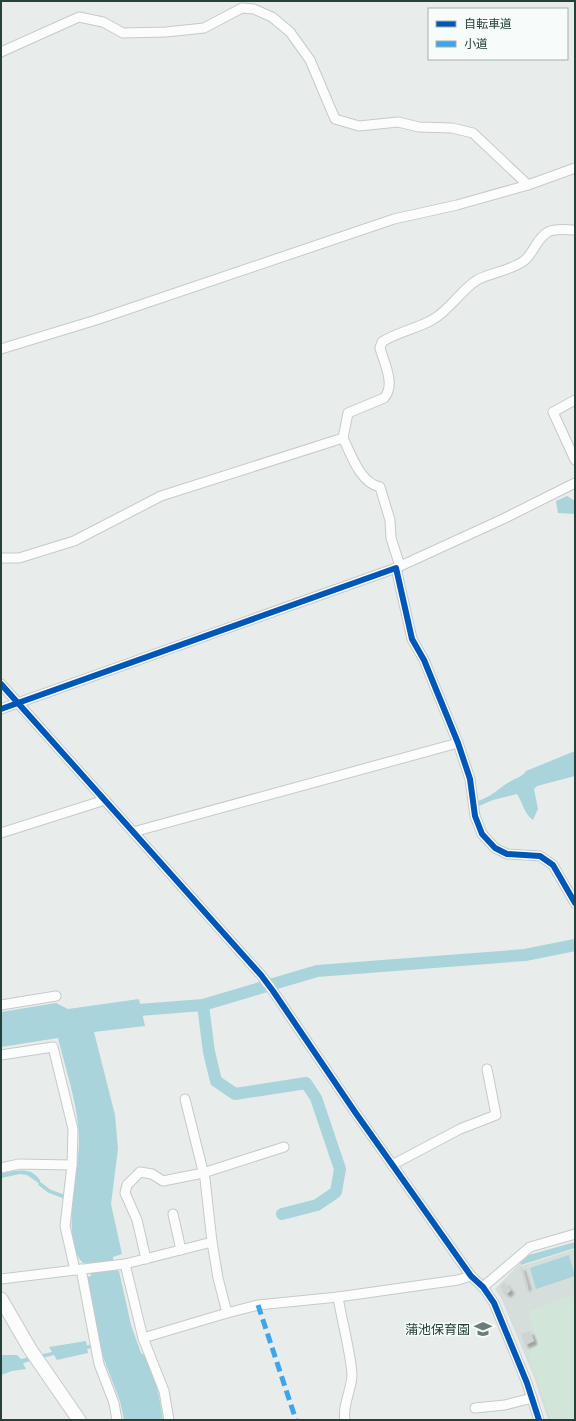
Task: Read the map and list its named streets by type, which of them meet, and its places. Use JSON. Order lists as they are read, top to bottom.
{
  "places": {
    "school or university": ["蒲池保育園"]
  },
  "legend": ["自転車道", "小道"]
}
